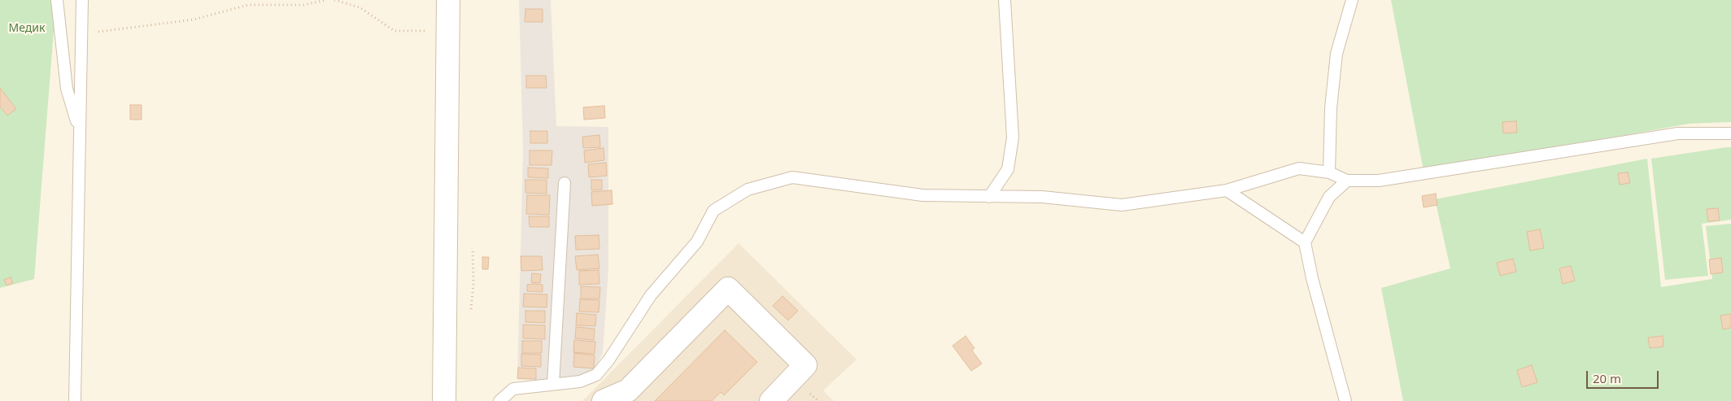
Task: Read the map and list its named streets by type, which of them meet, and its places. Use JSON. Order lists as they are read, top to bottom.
{
  "parks": ["Медик"],
  "scale_bar": "20 m"
}
